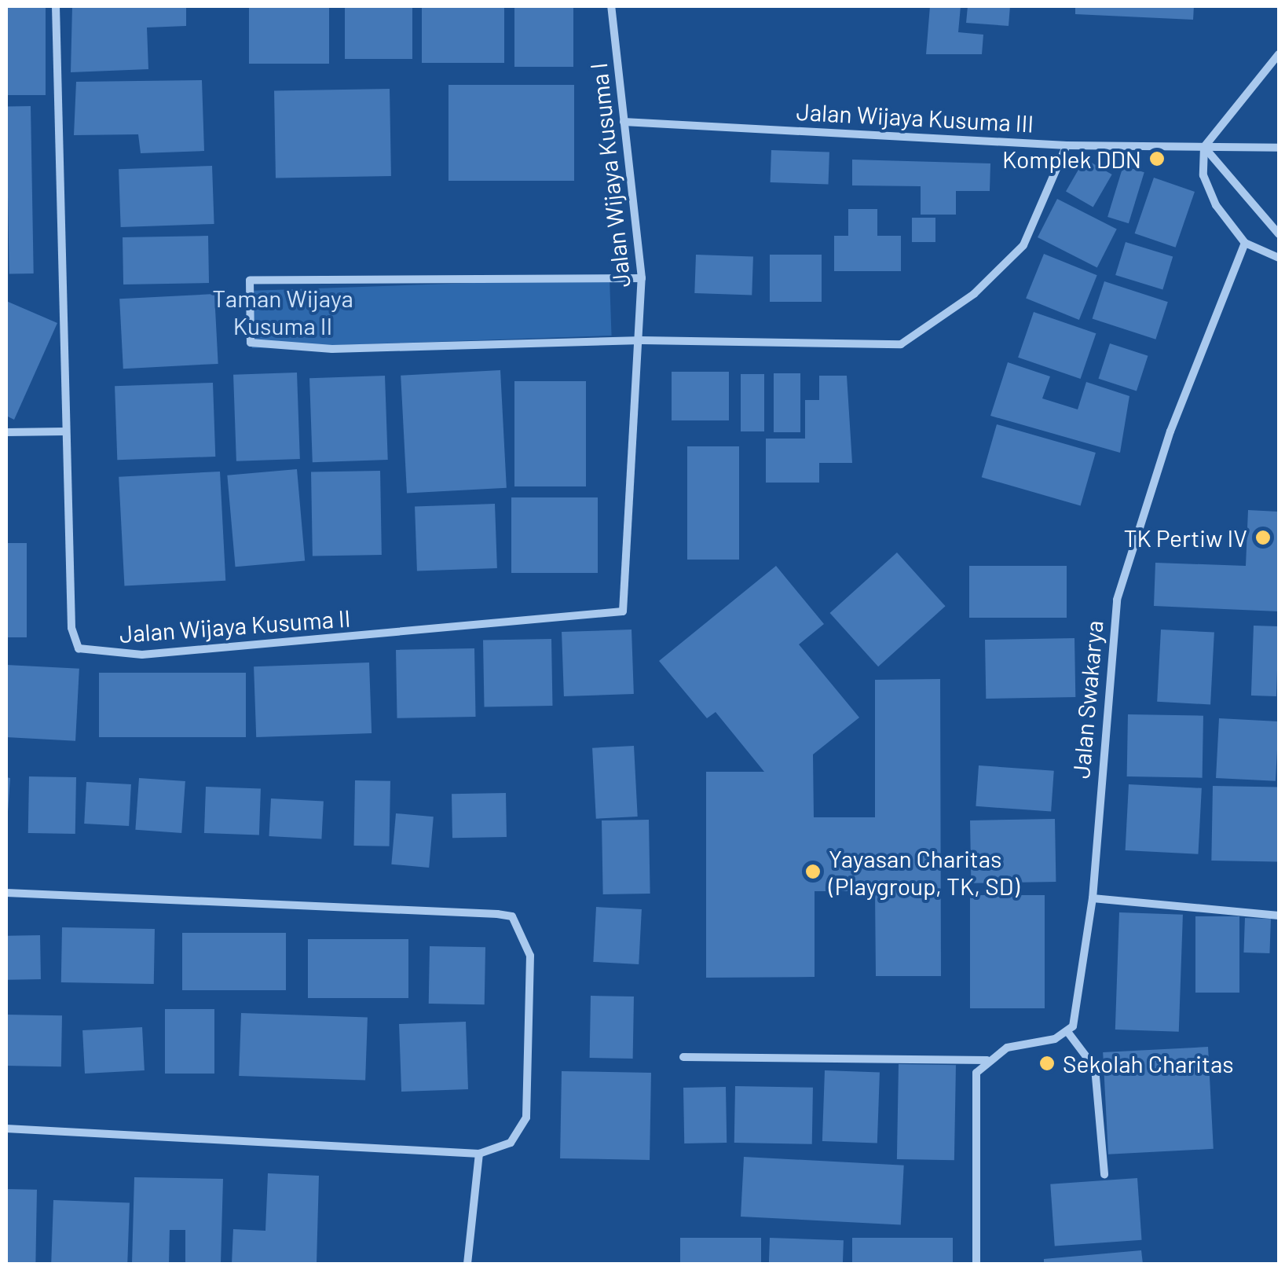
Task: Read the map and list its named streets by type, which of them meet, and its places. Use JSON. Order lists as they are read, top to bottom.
{
  "streets": {
    "street": [
      "Jalan Wijaya Kusuma III",
      "Jalan Wijaya Kusuma I",
      "Jalan Wijaya Kusuma II",
      "Jalan Swakarya"
    ]
  },
  "crossings": [
    ["Jalan Wijaya Kusuma III", "Jalan Wijaya Kusuma I"],
    ["Jalan Wijaya Kusuma I", "Jalan Wijaya Kusuma II"]
  ],
  "parks": ["Taman Wijaya Kusuma II"],
  "places": [
    "Komplek DDN",
    "TK Pertiw IV",
    "Yayasan Charitas (Playgroup, TK, SD)",
    "Sekolah Charitas"
  ]
}
